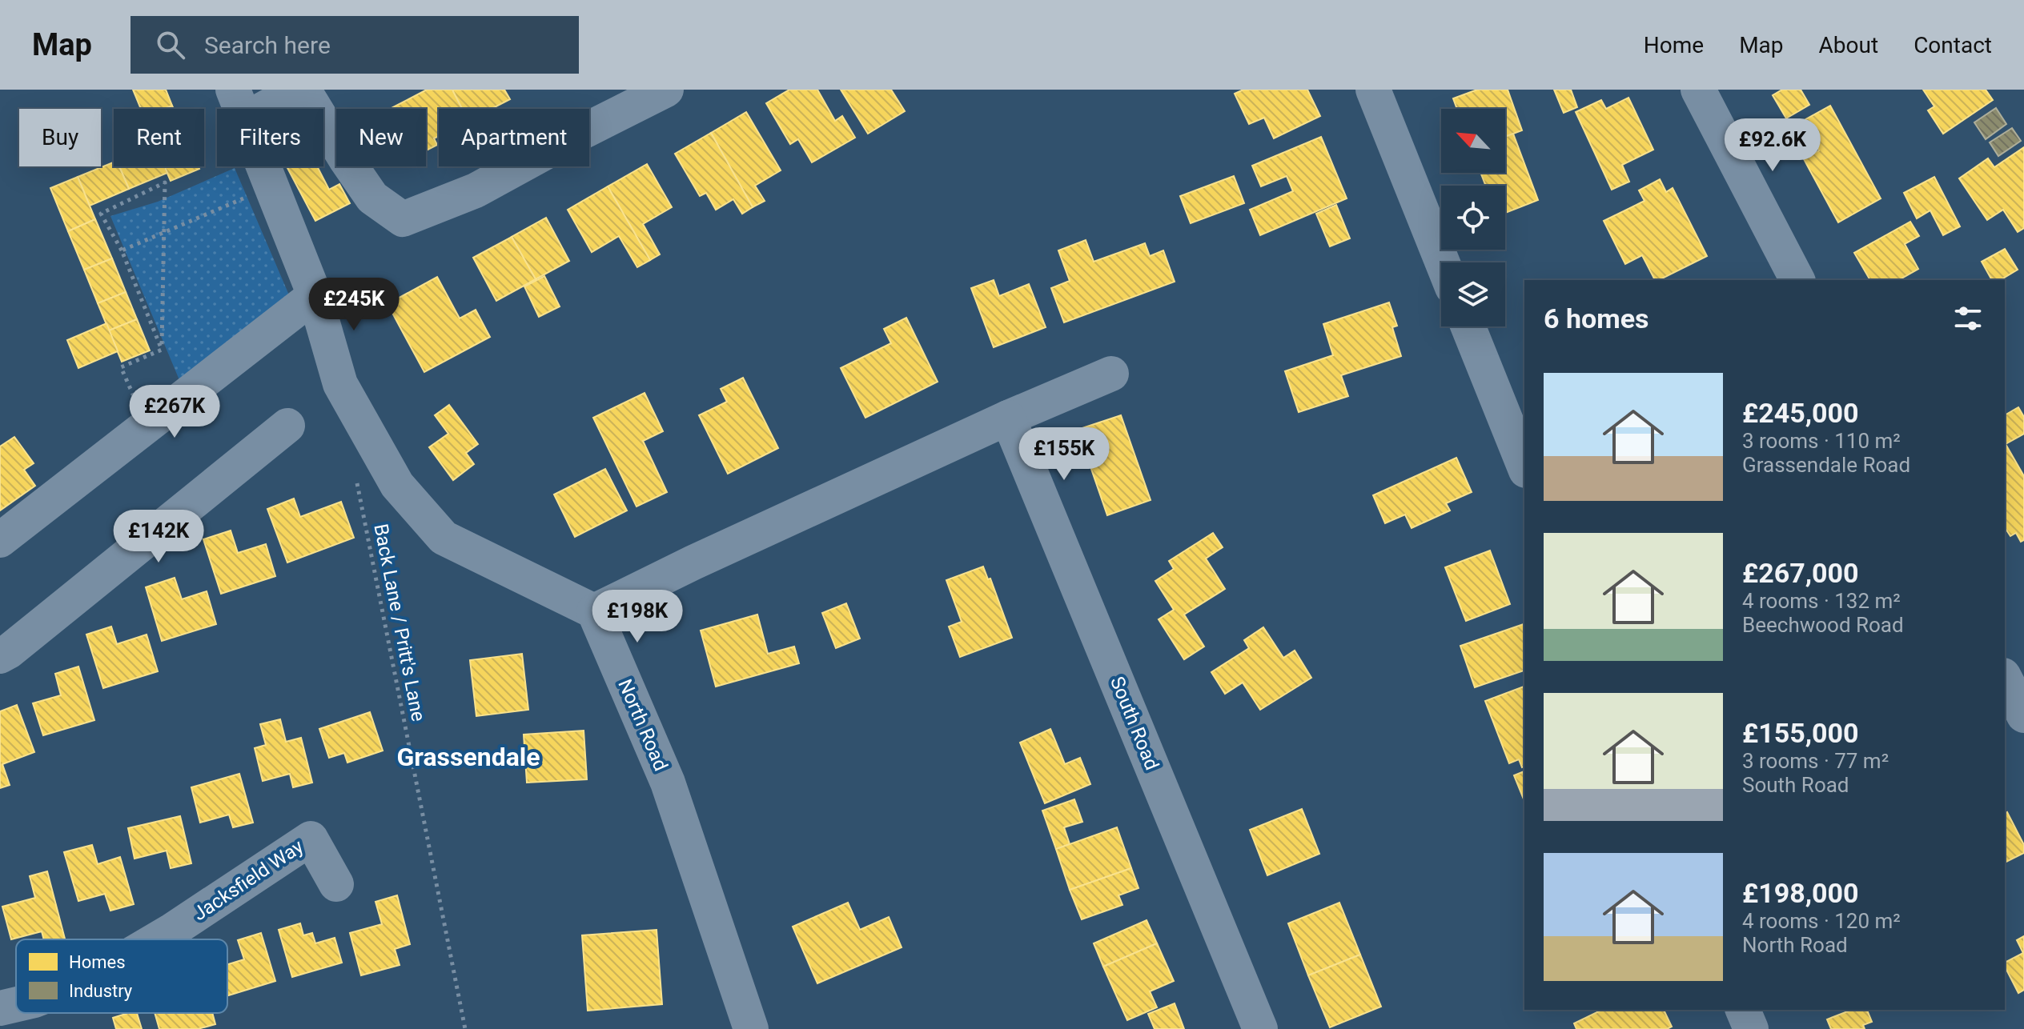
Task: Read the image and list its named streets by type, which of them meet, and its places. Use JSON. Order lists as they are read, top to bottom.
{
  "streets": {
    "street": ["South Road", "North Road", "Jacksfield Way"],
    "path": ["Back Lane / Pritt's Lane"]
  },
  "districts": ["Grassendale"],
  "legend": ["Homes", "Industry"],
  "north": "top left",
  "page": {
    "header": "Map",
    "search": "Search here",
    "nav": [
      "Home",
      "Map",
      "About",
      "Contact"
    ],
    "chip": [
      "Buy",
      "Rent",
      "Filters",
      "New",
      "Apartment"
    ],
    "price": [
      "£92.6K",
      "£245K",
      "£267K",
      "£155K",
      "£142K",
      "£198K"
    ],
    "heading": "6 homes",
    "list": [
      {
        "name": "£245,000",
        "note": "3 rooms · 110 m² · Grassendale Road"
      },
      {
        "name": "£267,000",
        "note": "4 rooms · 132 m² · Beechwood Road"
      },
      {
        "name": "£155,000",
        "note": "3 rooms · 77 m² · South Road"
      },
      {
        "name": "£198,000",
        "note": "4 rooms · 120 m² · North Road"
      }
    ]
  }
}
